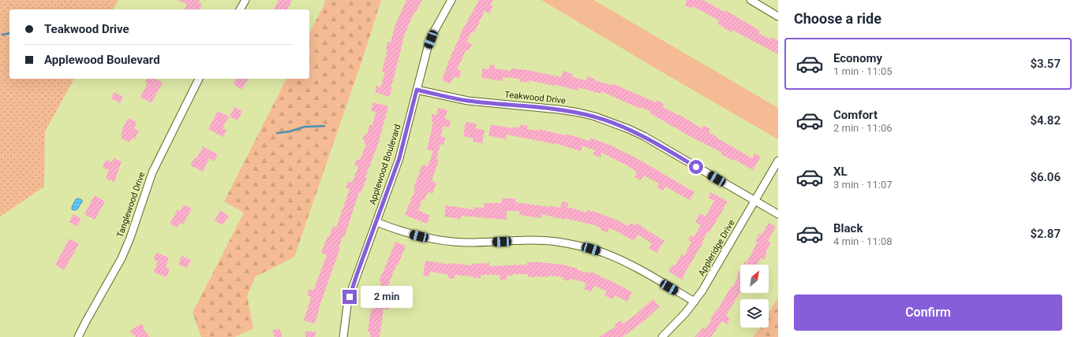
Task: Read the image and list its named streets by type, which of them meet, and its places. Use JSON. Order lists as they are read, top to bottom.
{
  "streets": {
    "street": [
      "Teakwood Drive",
      "Applewood Boulevard",
      "Tanglewood Drive",
      "Appleridge Drive"
    ]
  },
  "crossings": [
    ["Teakwood Drive", "Applewood Boulevard"],
    ["Teakwood Drive", "Appleridge Drive"]
  ],
  "north": "top right",
  "page": {
    "heading": "Choose a ride",
    "banner": ["Teakwood Drive", "Applewood Boulevard"],
    "list": [
      {
        "name": "Economy",
        "note": "1 min · 11:05",
        "value": "$3.57"
      },
      {
        "name": "Comfort",
        "note": "2 min · 11:06",
        "value": "$4.82"
      },
      {
        "name": "XL",
        "note": "3 min · 11:07",
        "value": "$6.06"
      },
      {
        "name": "Black",
        "note": "4 min · 11:08",
        "value": "$2.87"
      }
    ],
    "bubble": "2 min",
    "buttons": "Confirm"
  }
}
